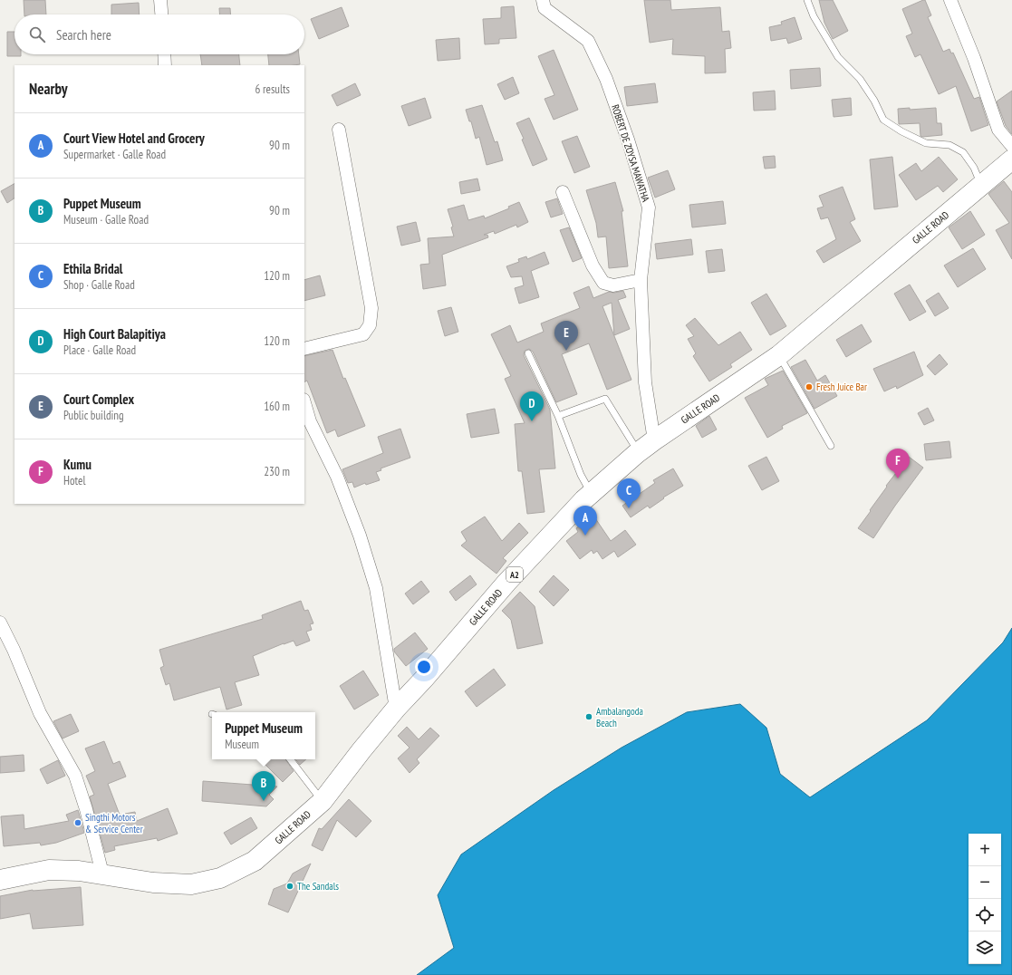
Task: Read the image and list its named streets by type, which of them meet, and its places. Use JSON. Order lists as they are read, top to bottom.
{
  "streets": {
    "highway": ["GALLE ROAD", "A2"],
    "street": ["ROBERT DE ZOYSA MAWATHA"]
  },
  "crossings": [
    ["ROBERT DE ZOYSA MAWATHA", "GALLE ROAD"]
  ],
  "places": [
    "Fresh Juice Bar",
    "Ambalangoda Beach",
    "Singthi Motors & Service Center",
    "The Sandals"
  ],
  "page": {
    "search": "Search here",
    "heading": ["Nearby", "6 results"],
    "list": [
      {
        "mark": "A",
        "name": "Court View Hotel and Grocery",
        "note": "Supermarket · Galle Road",
        "value": "90 m"
      },
      {
        "mark": "B",
        "name": "Puppet Museum",
        "note": "Museum · Galle Road",
        "value": "90 m"
      },
      {
        "mark": "C",
        "name": "Ethila Bridal",
        "note": "Shop · Galle Road",
        "value": "120 m"
      },
      {
        "mark": "D",
        "name": "High Court Balapitiya",
        "note": "Place · Galle Road",
        "value": "120 m"
      },
      {
        "mark": "E",
        "name": "Court Complex",
        "note": "Public building",
        "value": "160 m"
      },
      {
        "mark": "F",
        "name": "Kumu",
        "note": "Hotel",
        "value": "230 m"
      }
    ],
    "pins": [
      "E",
      "D",
      "F",
      "C",
      "A",
      "B"
    ],
    "popup": ["Puppet Museum", "Museum"],
    "map_buttons": ["+", "−"]
  }
}
